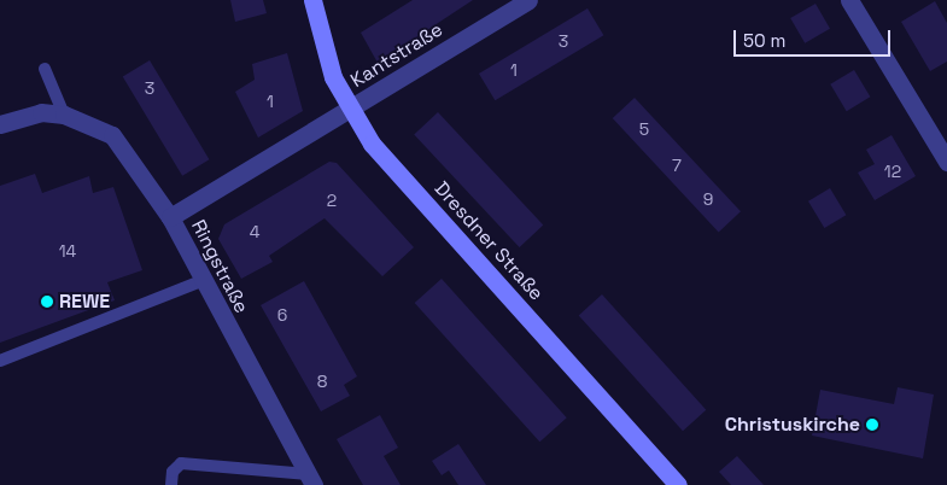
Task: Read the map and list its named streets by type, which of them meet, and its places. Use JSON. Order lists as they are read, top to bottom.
{
  "streets": {
    "street": ["Kantstraße", "Dresdner Straße", "Ringstraße"]
  },
  "crossings": [
    ["Kantstraße", "Dresdner Straße"],
    ["Kantstraße", "Ringstraße"],
    ["Dresdner Straße", "Ringstraße"]
  ],
  "places": ["REWE", "Christuskirche"],
  "house_numbers": [
    "3",
    "1",
    "3",
    "1",
    "5",
    "7",
    "12",
    "9",
    "2",
    "4",
    "14",
    "6",
    "8"
  ],
  "scale_bar": "50 m"
}
